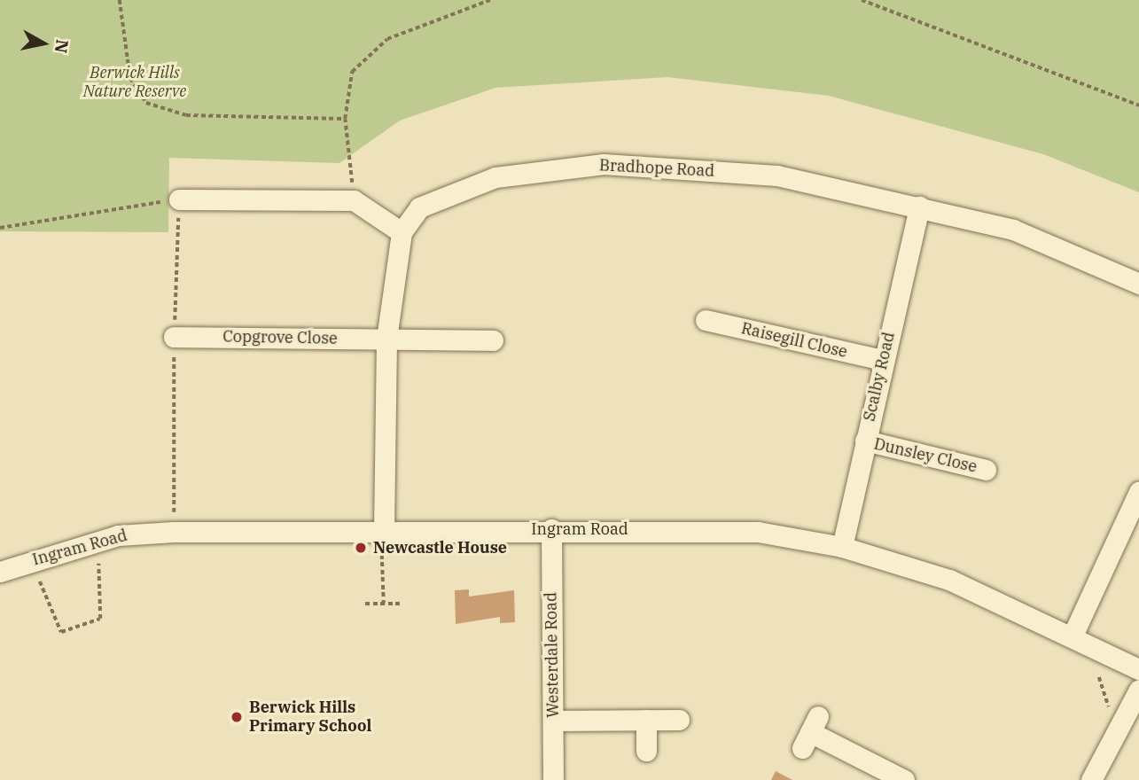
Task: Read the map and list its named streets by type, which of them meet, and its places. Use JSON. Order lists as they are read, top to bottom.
{
  "streets": {
    "street": [
      "Bradhope Road",
      "Copgrove Close",
      "Raisegill Close",
      "Scalby Road",
      "Dunsley Close",
      "Ingram Road",
      "Westerdale Road"
    ]
  },
  "crossings": [
    ["Bradhope Road", "Copgrove Close"],
    ["Bradhope Road", "Scalby Road"],
    ["Bradhope Road", "Ingram Road"],
    ["Raisegill Close", "Scalby Road"],
    ["Scalby Road", "Dunsley Close"],
    ["Scalby Road", "Ingram Road"],
    ["Ingram Road", "Westerdale Road"]
  ],
  "parks": ["Berwick Hills Nature Reserve"],
  "places": ["Newcastle House", "Berwick Hills Primary School"],
  "north": "right"
}
